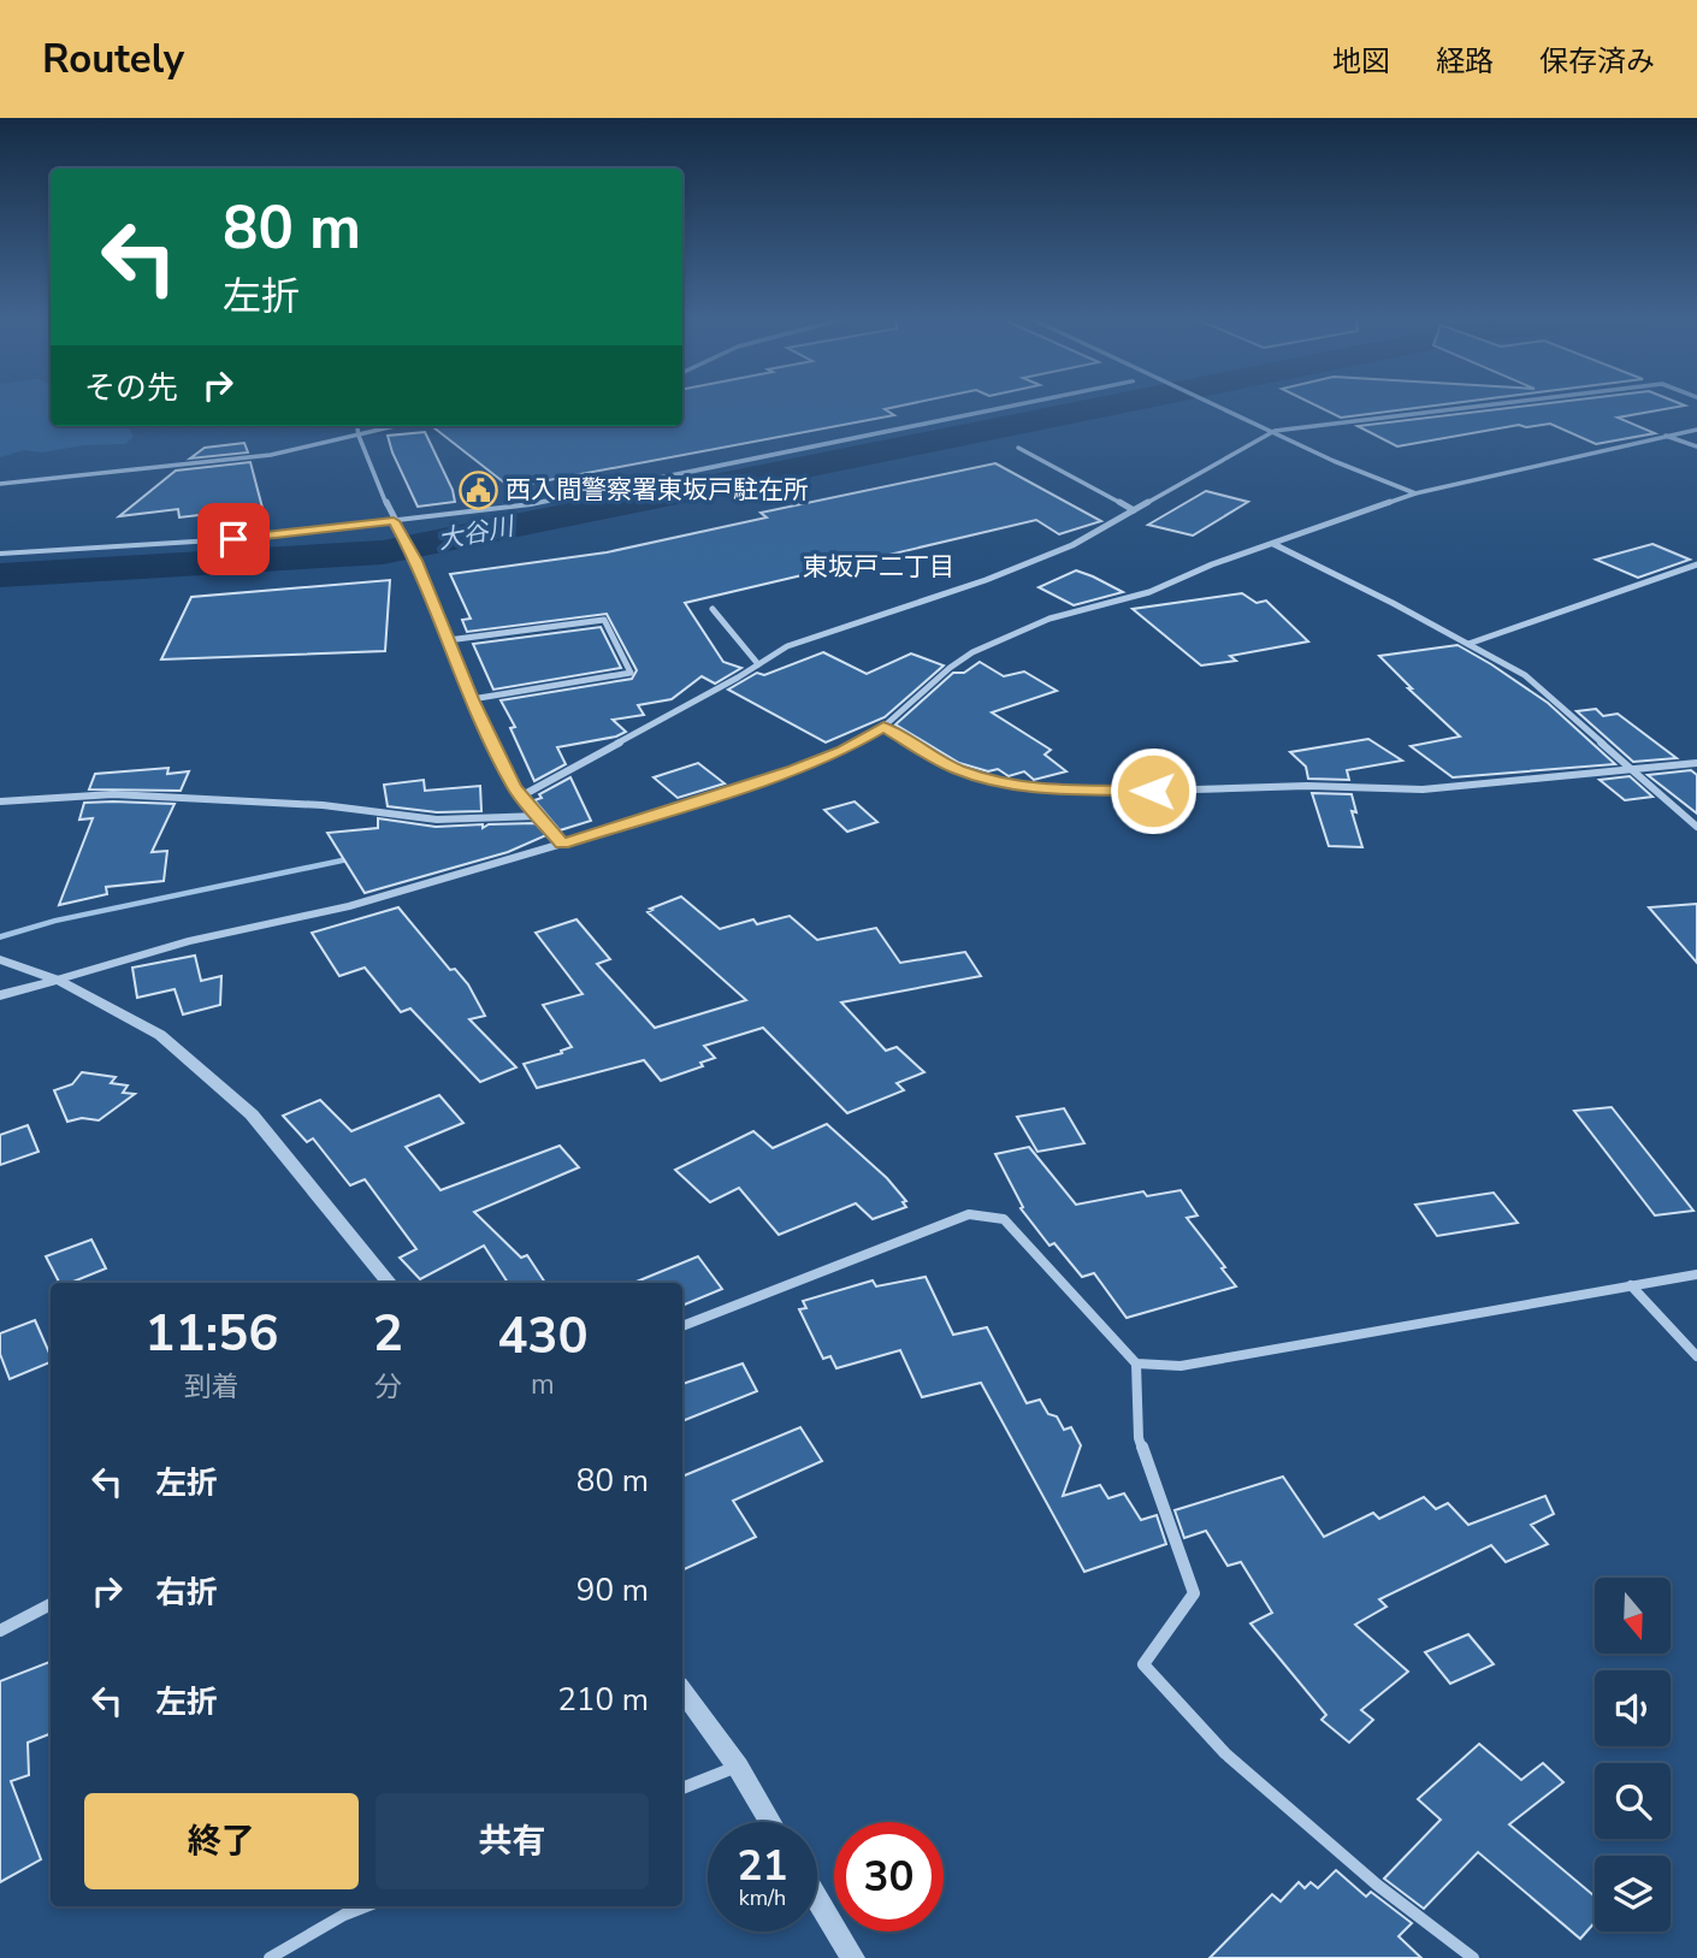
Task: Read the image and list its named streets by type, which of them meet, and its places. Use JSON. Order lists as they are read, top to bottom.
{
  "districts": ["東坂戸二丁目"],
  "water": ["大谷川"],
  "places": {
    "public building": ["西入間警察署東坂戸駐在所"]
  },
  "north": "bottom",
  "page": {
    "header": "Routely",
    "nav": ["地図", "経路", "保存済み"],
    "turn": ["80 m", "左折"],
    "then": "その先",
    "eta": [
      "11:56",
      "到着",
      "2",
      "分",
      "430",
      "m"
    ],
    "list": [
      {
        "name": "左折",
        "value": "80 m"
      },
      {
        "name": "右折",
        "value": "90 m"
      },
      {
        "name": "左折",
        "value": "210 m"
      }
    ],
    "buttons": ["終了", "共有"],
    "speed": "21 km/h",
    "limit": "30"
  }
}
